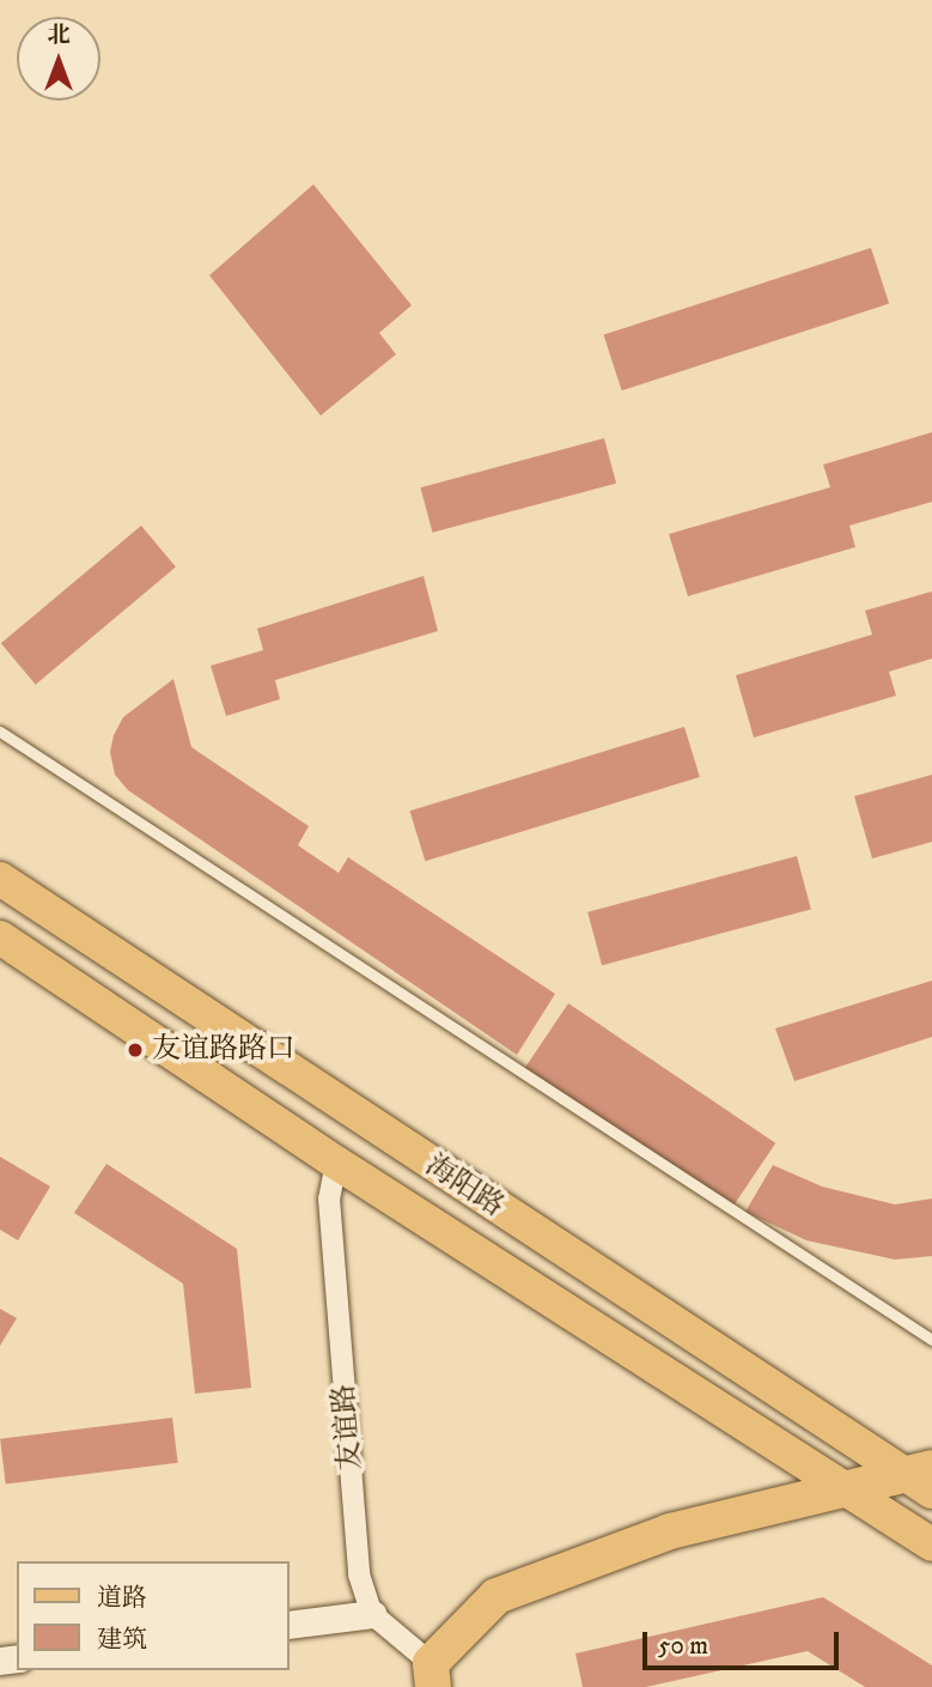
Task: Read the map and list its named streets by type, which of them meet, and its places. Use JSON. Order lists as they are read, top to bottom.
{
  "streets": {
    "main road": ["海阳路"],
    "street": ["友谊路"]
  },
  "crossings": [
    ["海阳路", "友谊路"]
  ],
  "places": ["友谊路路口"],
  "legend": ["道路", "建筑"],
  "scale_bar": "50 m",
  "north": "top"
}
